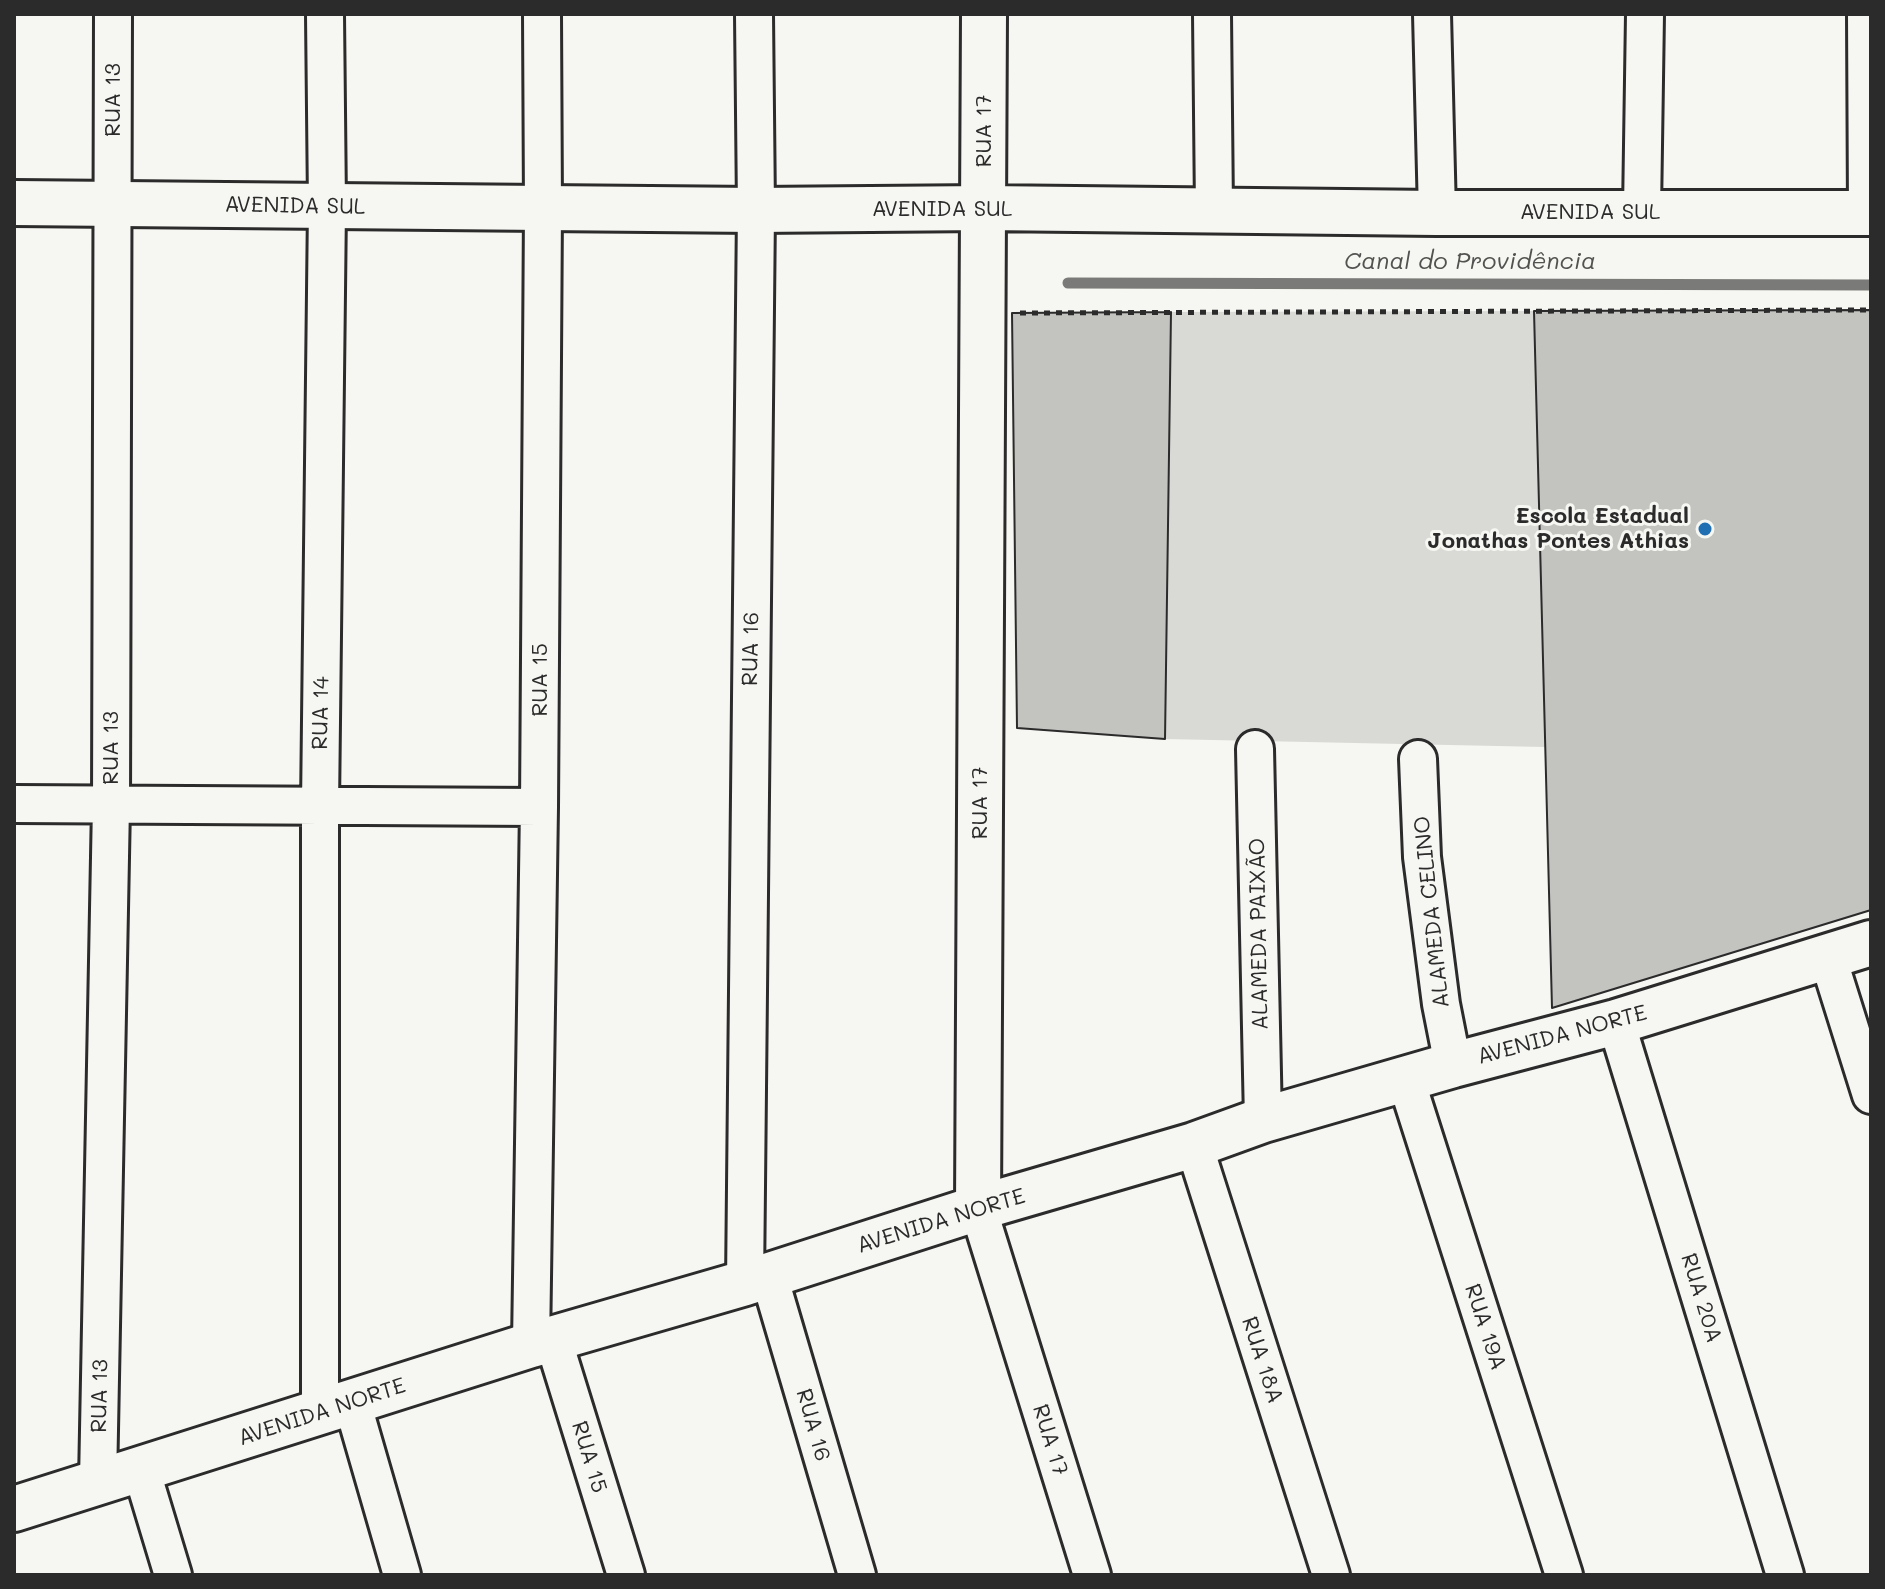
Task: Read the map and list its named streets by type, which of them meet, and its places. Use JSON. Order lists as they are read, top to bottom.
{
  "streets": {
    "street": [
      "RUA 13",
      "RUA 17",
      "AVENIDA SUL",
      "RUA 16",
      "RUA 15",
      "RUA 14",
      "ALAMEDA CELINO",
      "ALAMEDA PAIXÃO",
      "AVENIDA NORTE",
      "RUA 20A",
      "RUA 19A",
      "RUA 18A"
    ]
  },
  "crossings": [
    ["RUA 13", "AVENIDA SUL"],
    ["RUA 13", "AVENIDA NORTE"],
    ["RUA 17", "AVENIDA SUL"],
    ["RUA 17", "AVENIDA NORTE"],
    ["AVENIDA SUL", "RUA 16"],
    ["AVENIDA SUL", "RUA 15"],
    ["AVENIDA SUL", "RUA 14"],
    ["RUA 16", "AVENIDA NORTE"],
    ["RUA 15", "AVENIDA NORTE"],
    ["RUA 14", "AVENIDA NORTE"],
    ["ALAMEDA CELINO", "AVENIDA NORTE"],
    ["ALAMEDA PAIXÃO", "AVENIDA NORTE"],
    ["AVENIDA NORTE", "RUA 20A"],
    ["AVENIDA NORTE", "RUA 19A"],
    ["AVENIDA NORTE", "RUA 18A"]
  ],
  "water": ["Canal do Providência"],
  "places": ["Escola Estadual Jonathas Pontes Athias"]
}
